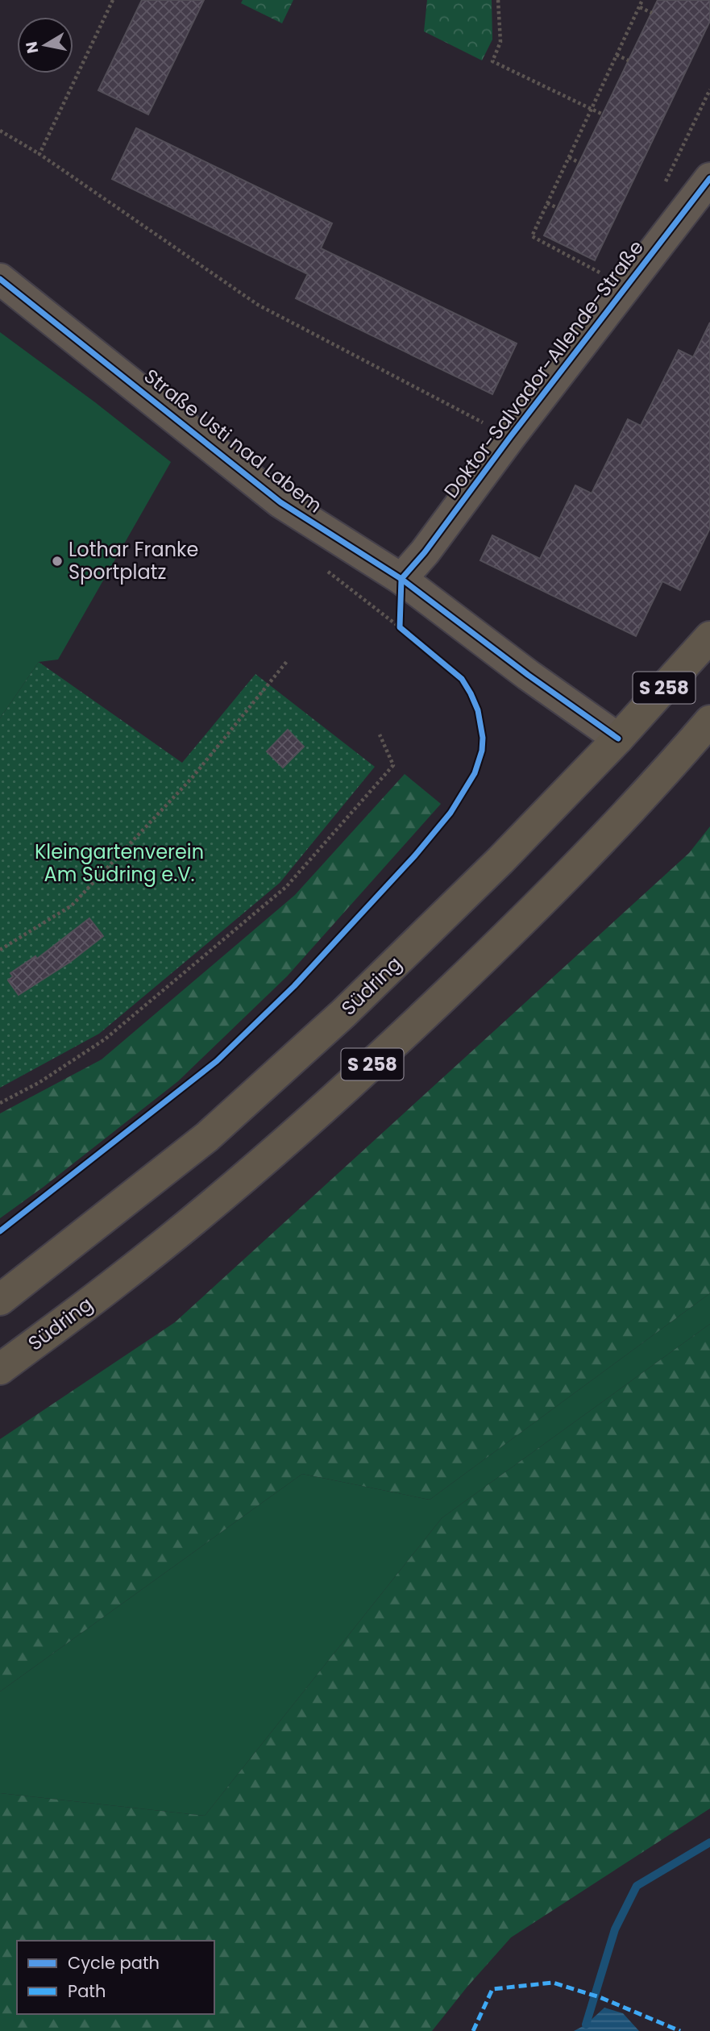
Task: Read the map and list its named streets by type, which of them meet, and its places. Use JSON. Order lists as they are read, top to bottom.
{
  "streets": {
    "main road": ["S 258", "Südring"],
    "street": ["Doktor-Salvador-Allende-Straße", "Straße Usti nad Labem"]
  },
  "crossings": [
    ["Doktor-Salvador-Allende-Straße", "Straße Usti nad Labem"],
    ["Straße Usti nad Labem", "Südring"]
  ],
  "parks": ["Kleingartenverein Am Südring e.V."],
  "places": ["Lothar Franke Sportplatz"],
  "legend": ["Cycle path", "Path"],
  "north": "left"
}
